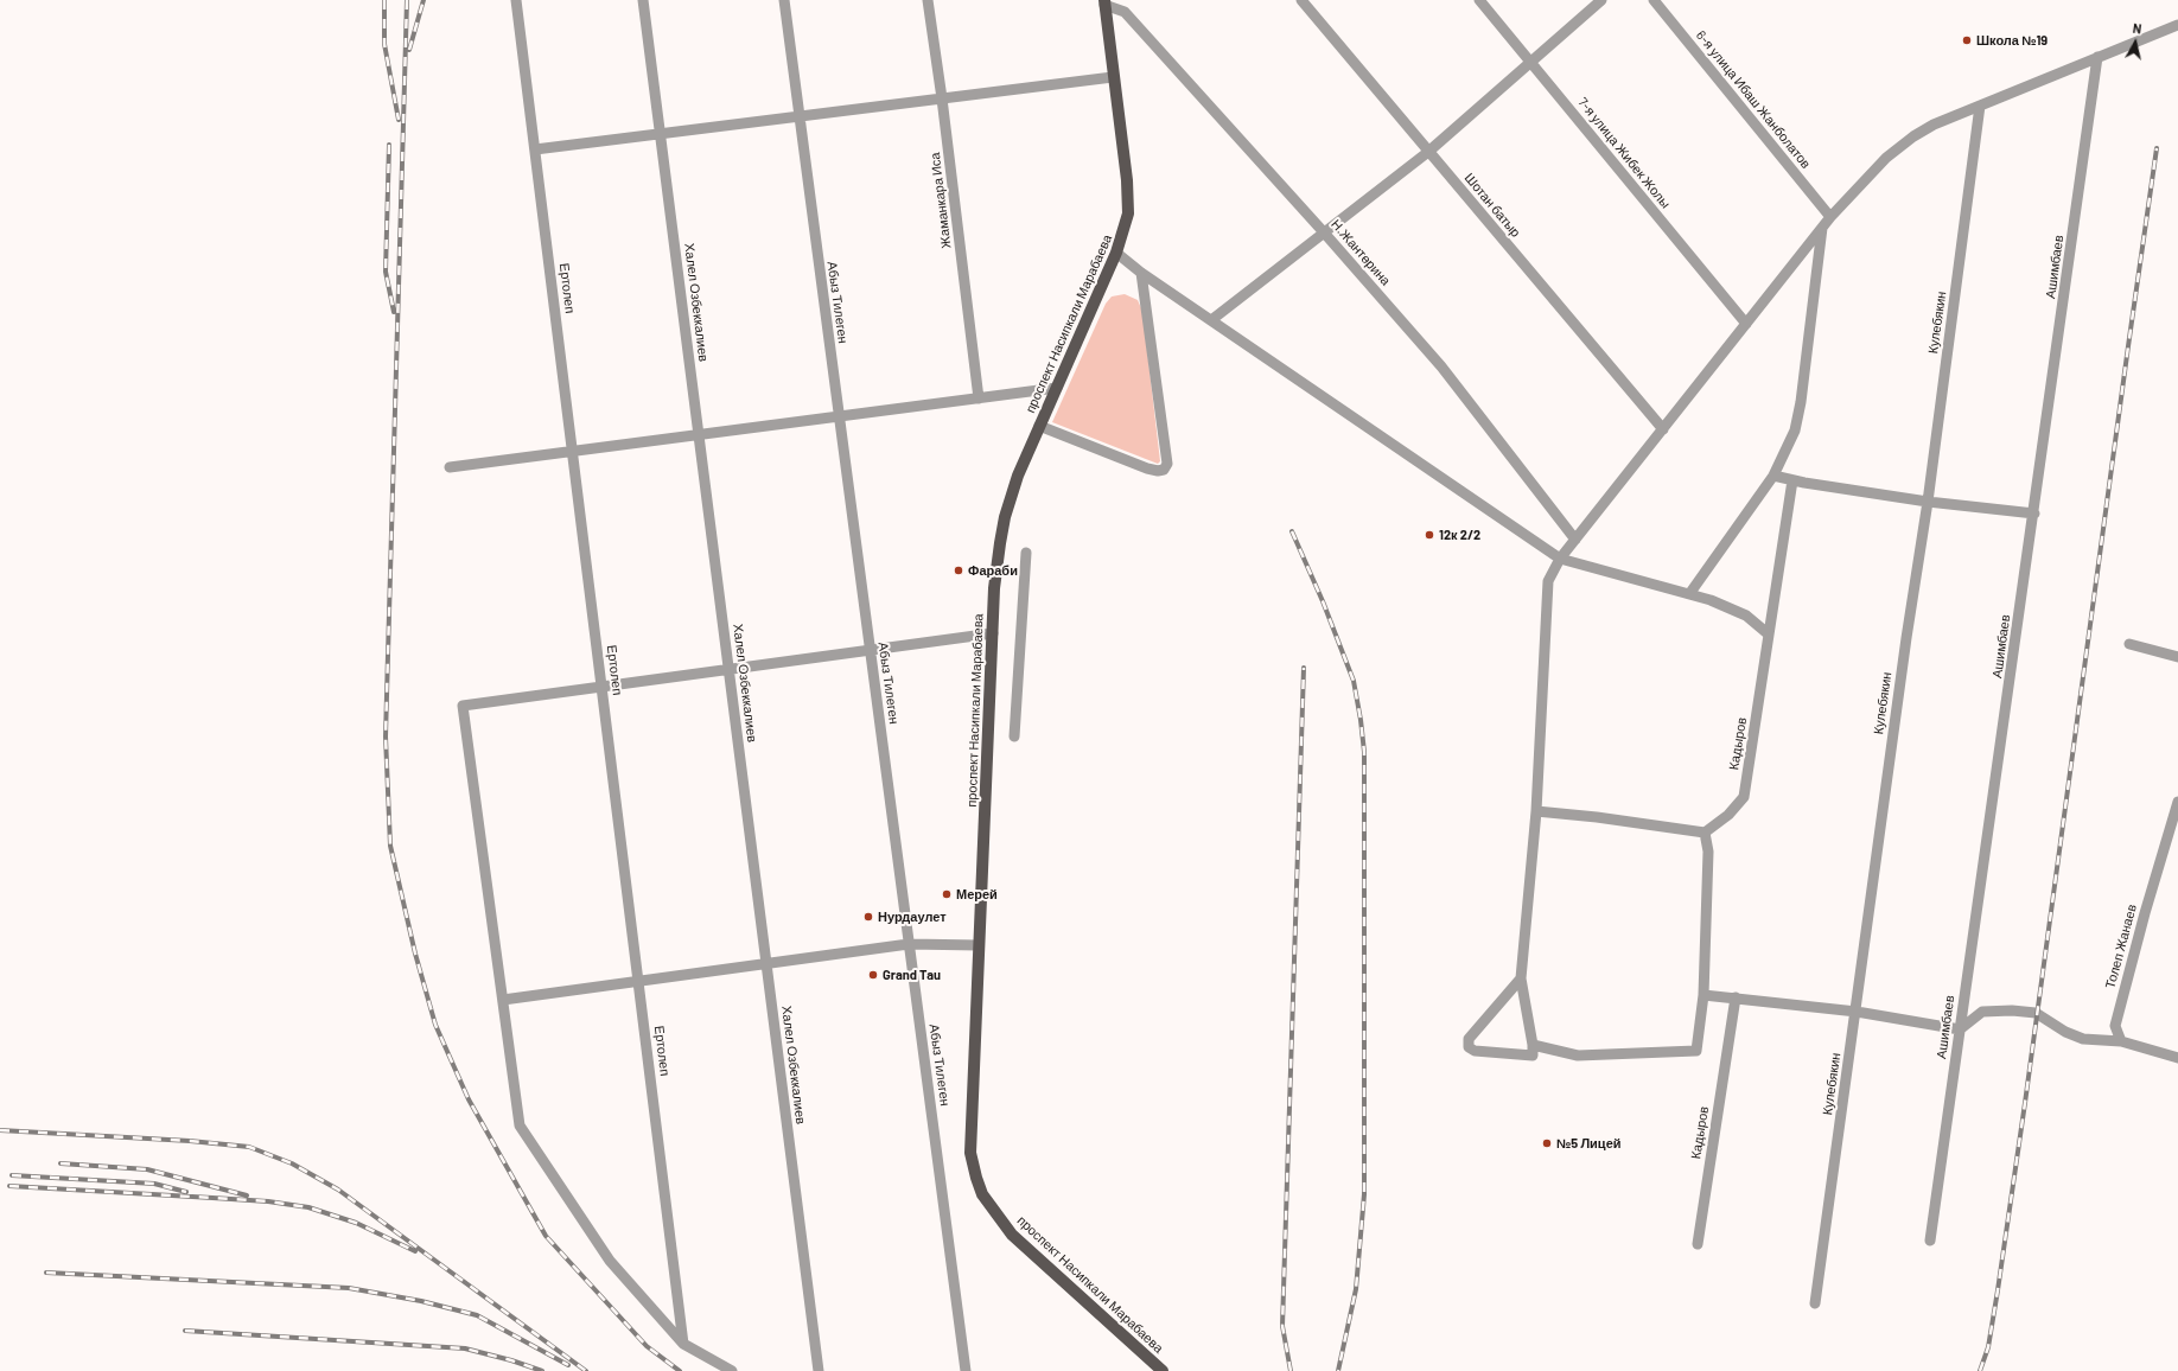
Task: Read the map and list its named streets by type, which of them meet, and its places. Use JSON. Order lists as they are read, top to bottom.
{
  "streets": {
    "main road": ["проспект Насипкали Марабаева"],
    "street": [
      "6-я улица Ибаш Жанболатов",
      "7-я улица Жибек Жолы",
      "Жаманкара Иса",
      "Шотан батыр",
      "Н.Жантөрина",
      "Ашимбаев",
      "Ертолеп",
      "Халел Озбеккалиев",
      "Абыз Тилеген",
      "Кулебякин",
      "Кадыров",
      "Толеп Жанаев"
    ]
  },
  "crossings": [
    ["Н.Жантөрина", "проспект Насипкали Марабаева"]
  ],
  "places": [
    "Школа №19",
    "12к 2/2",
    "Фараби",
    "Мерей",
    "Нурдаулет",
    "Grand Tau",
    "№5 Лицей"
  ],
  "north": "top"
}
